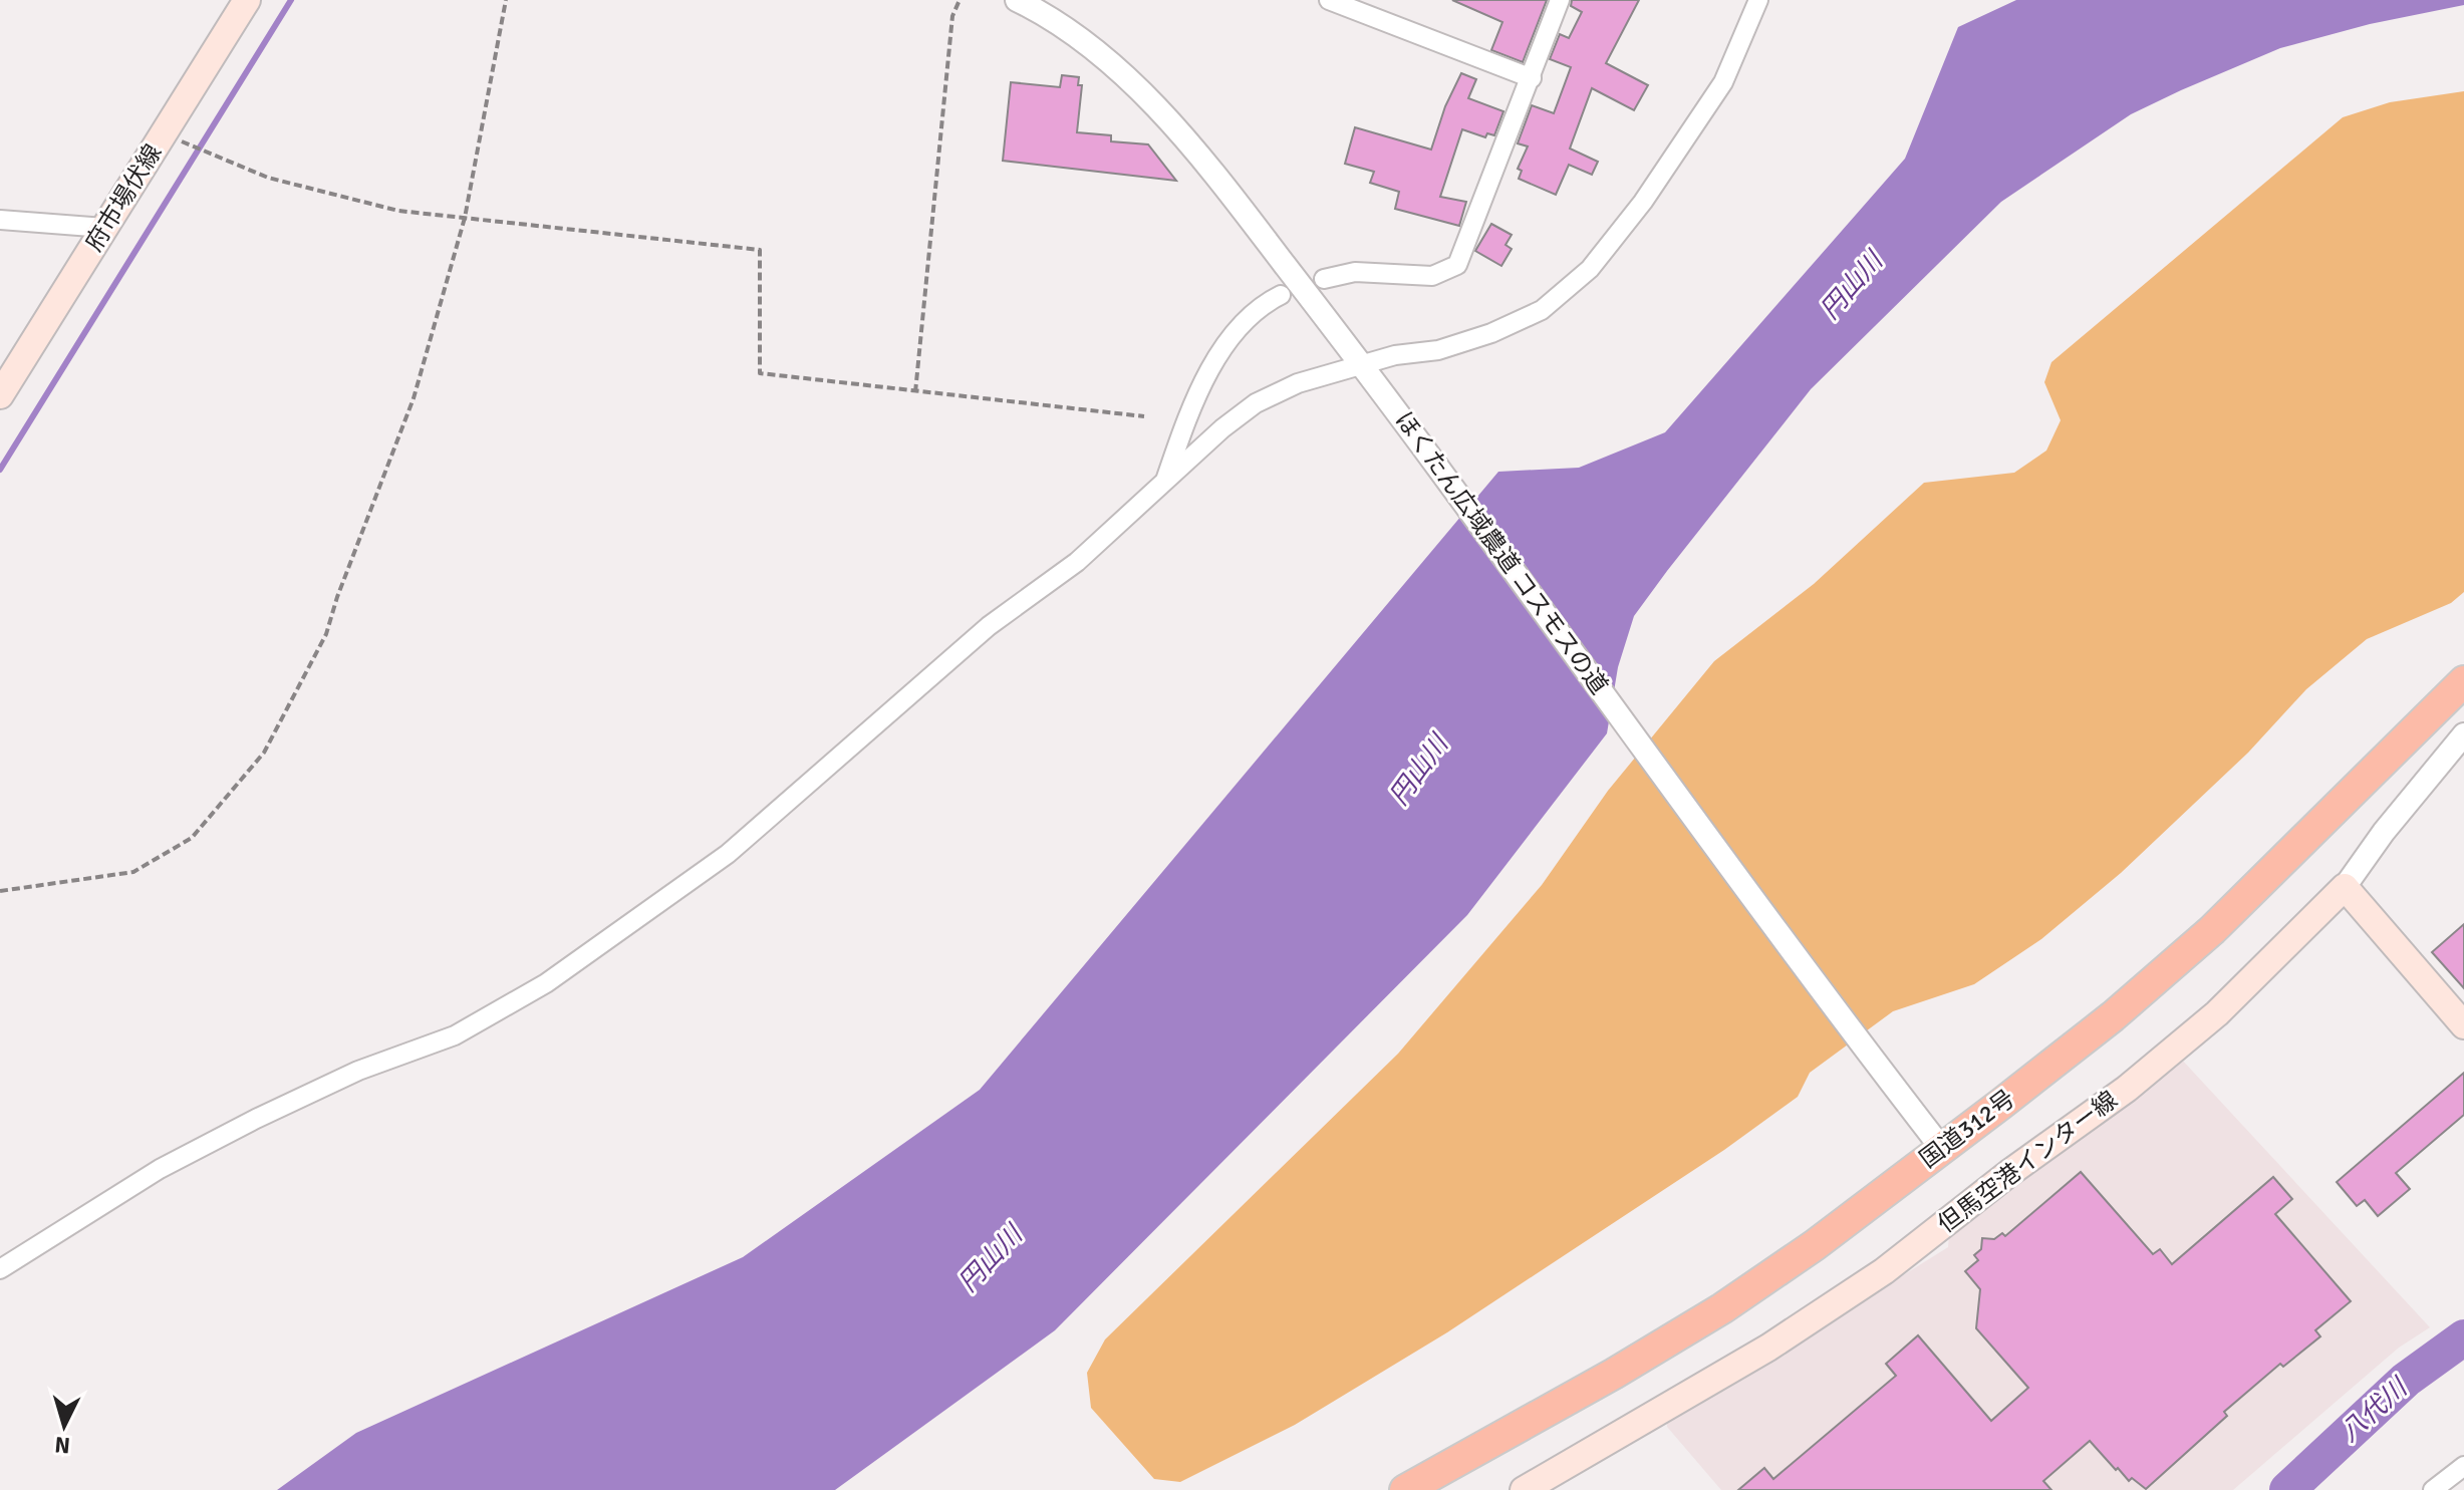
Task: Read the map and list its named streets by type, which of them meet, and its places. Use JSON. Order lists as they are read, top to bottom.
{
  "streets": {
    "highway": ["国道312号"],
    "main road": ["府市場伏線", "但馬空港インター線"],
    "street": ["ほくたん広域農道 コスモスの道"]
  },
  "crossings": [
    ["ほくたん広域農道 コスモスの道", "国道312号"]
  ],
  "water": ["円山川", "八代川"],
  "north": "bottom"
}
